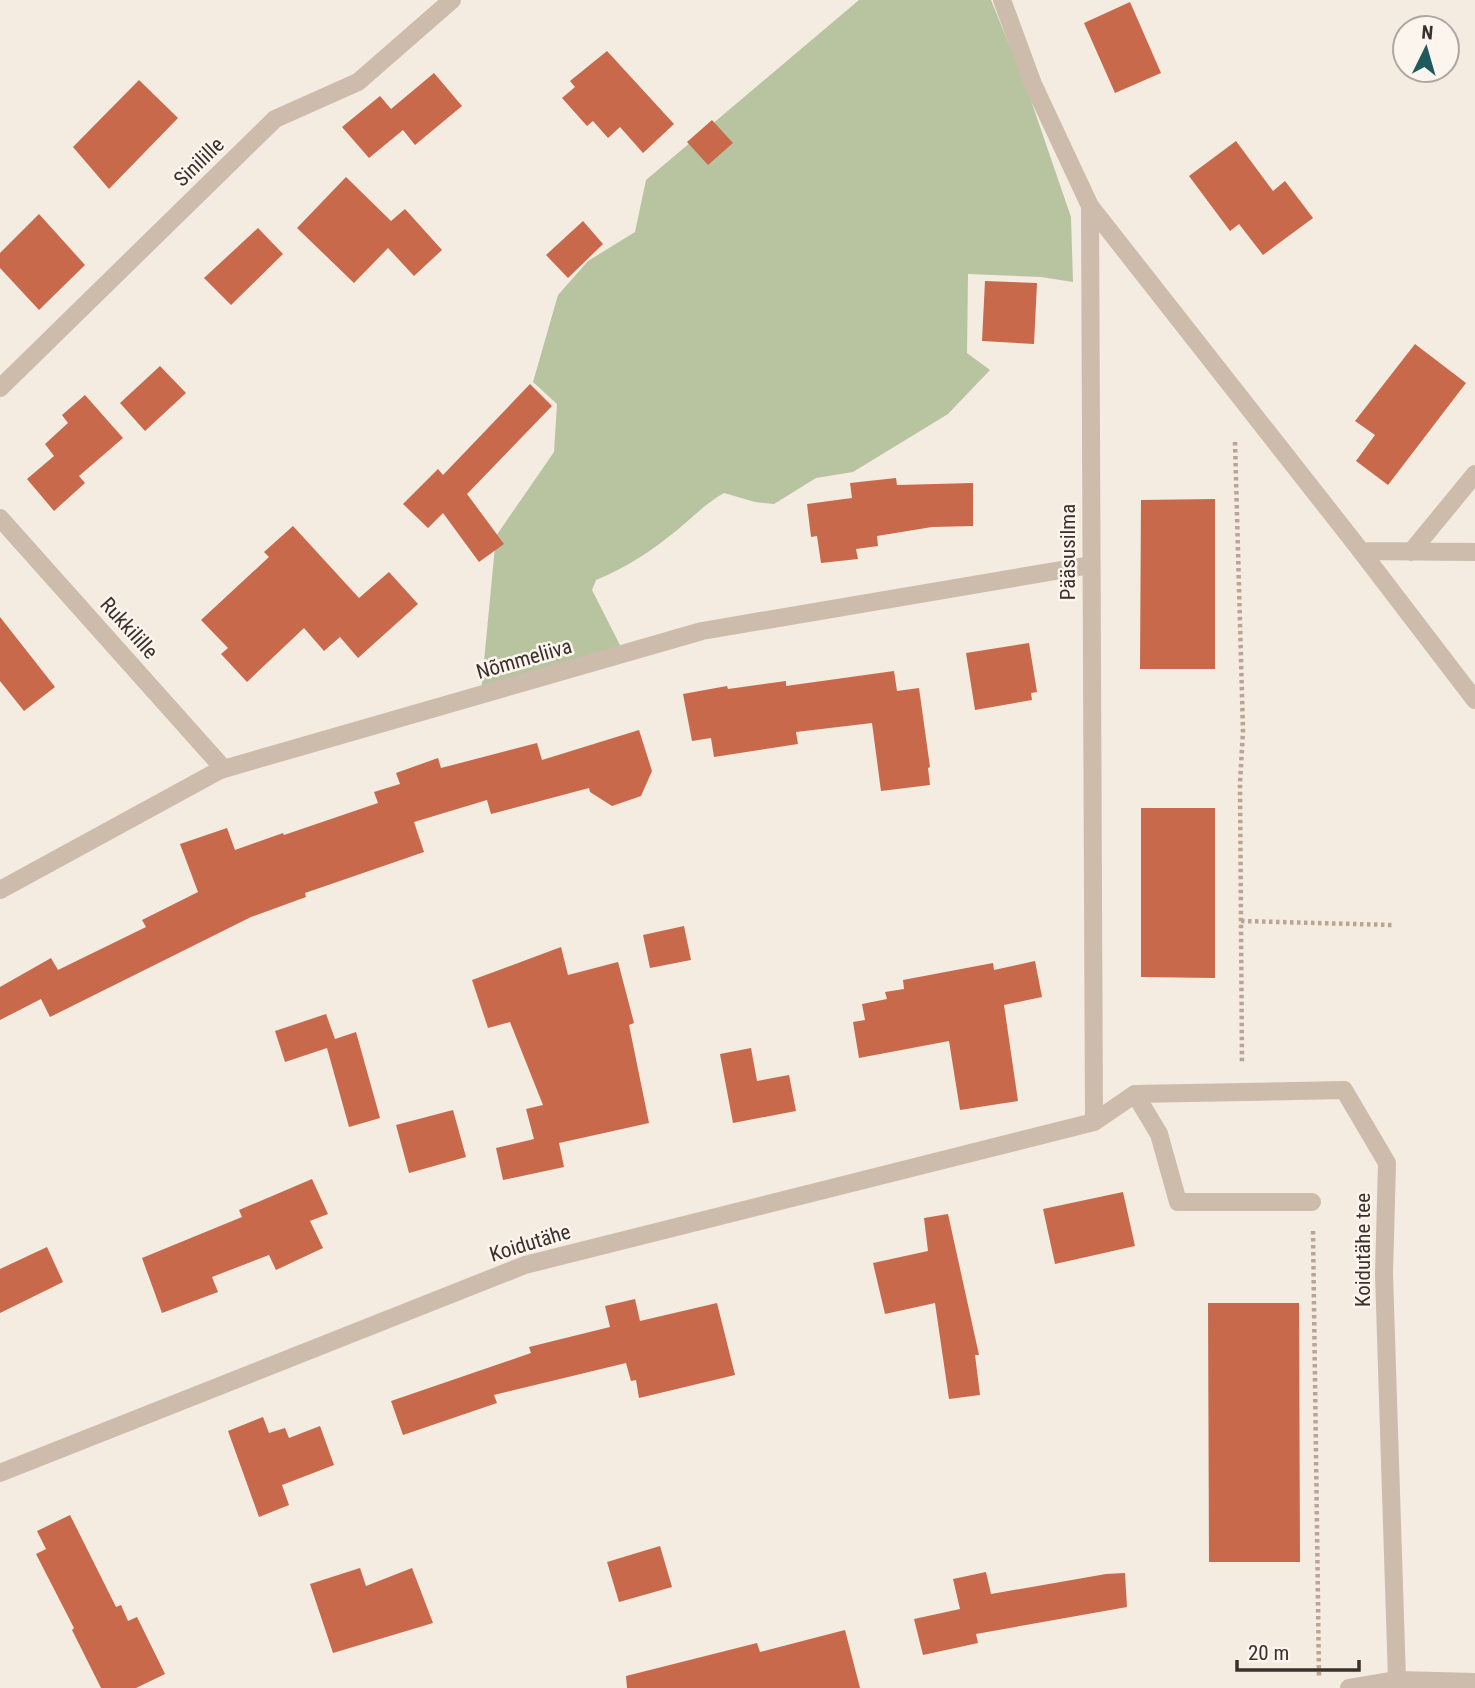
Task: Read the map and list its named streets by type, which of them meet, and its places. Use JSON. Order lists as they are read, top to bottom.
{
  "streets": {
    "street": [
      "Sinilille",
      "Pääsusilma",
      "Rukkilille",
      "Nõmmeliiva",
      "Koidutähe",
      "Koidutähe tee"
    ]
  },
  "crossings": [
    ["Pääsusilma", "Nõmmeliiva"],
    ["Pääsusilma", "Koidutähe"],
    ["Rukkilille", "Nõmmeliiva"]
  ],
  "scale_bar": "20 m",
  "north": "top"
}
